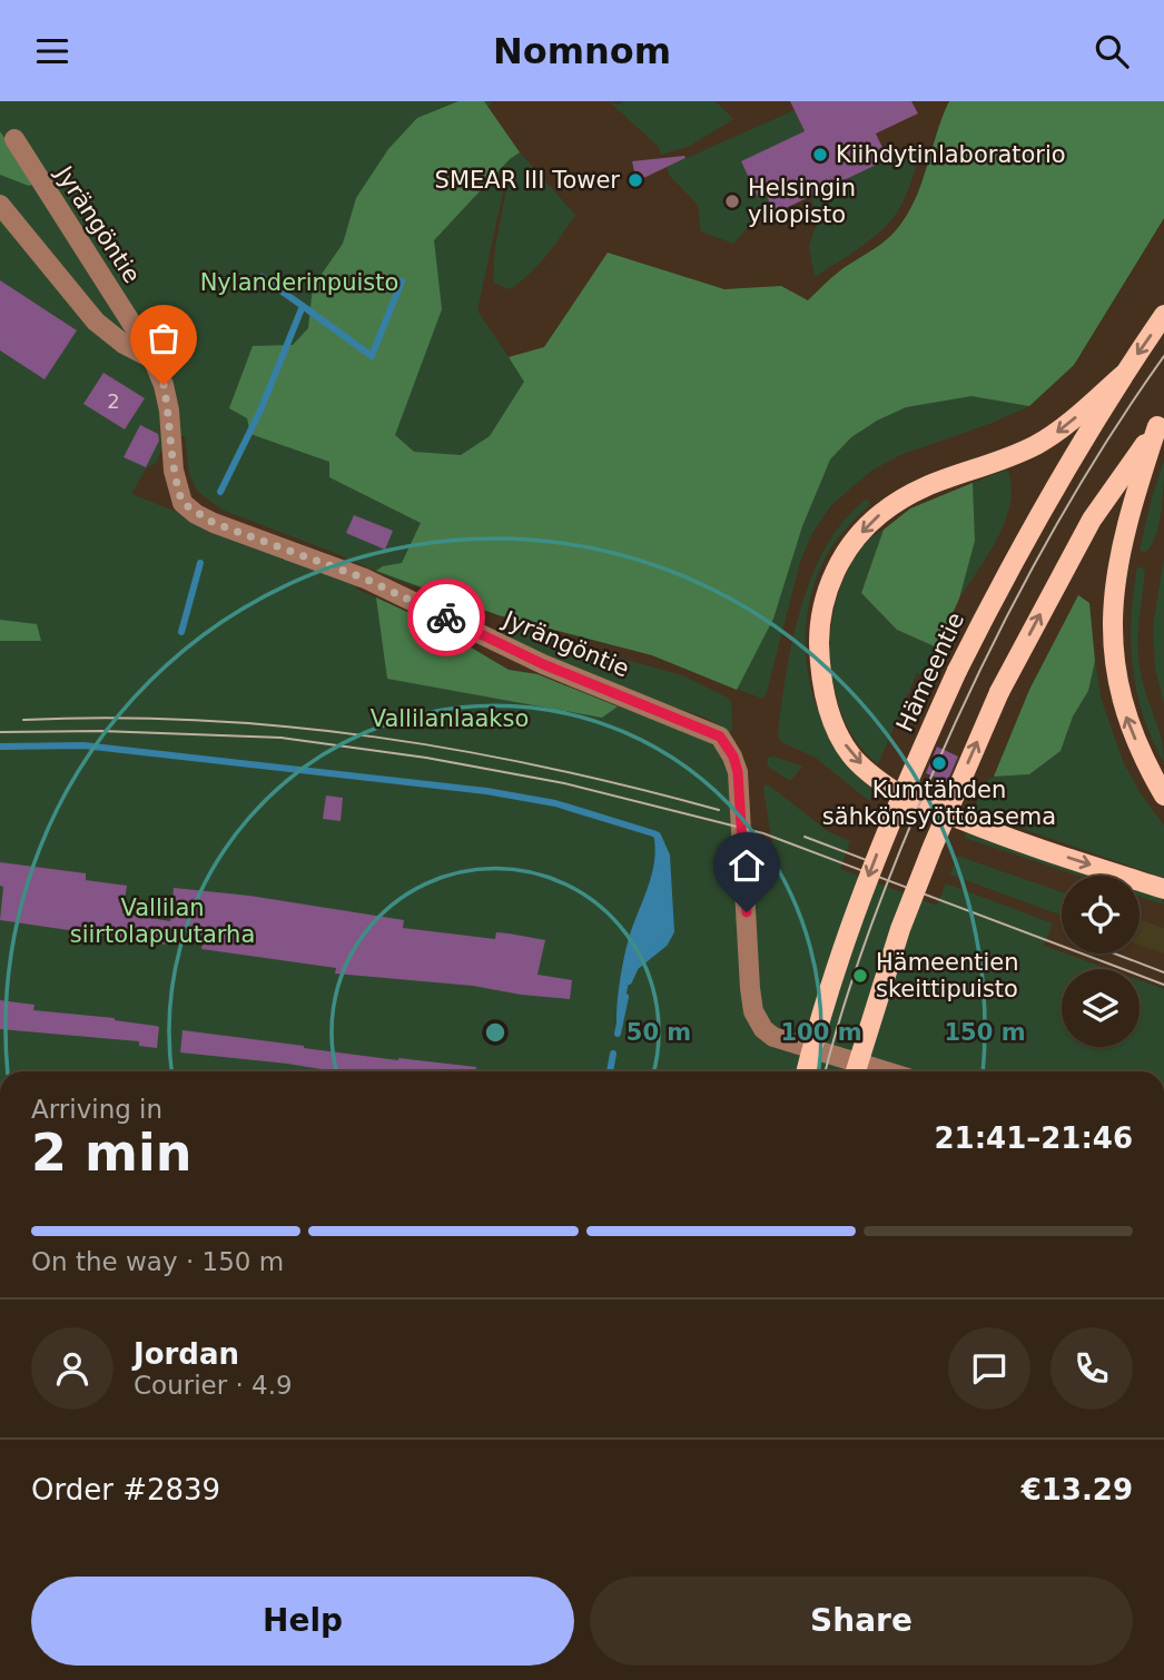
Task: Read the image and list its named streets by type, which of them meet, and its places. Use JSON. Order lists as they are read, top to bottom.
{
  "streets": {
    "main road": ["Hämeentie"],
    "street": ["Jyrängöntie"]
  },
  "parks": ["Nylanderinpuisto", "Vallilanlaakso", "Vallilan siirtolapuutarha"],
  "places": [
    "Kiihdytinlaboratorio",
    "SMEAR III Tower",
    "Helsingin yliopisto",
    "Kumtähden sähkönsyöttöasema",
    "Hämeentien skeittipuisto"
  ],
  "house_numbers": ["2"],
  "page": {
    "header": "Nomnom",
    "heading": ["2 min", "Arriving in", "21:41–21:46"],
    "panel": [
      "Jordan",
      "Courier · 4.9",
      "Order #2839",
      "€13.29"
    ],
    "bar": "On the way · 150 m",
    "buttons": ["Help", "Share"]
  },
  "rings": ["50 m", "100 m", "150 m"]
}
